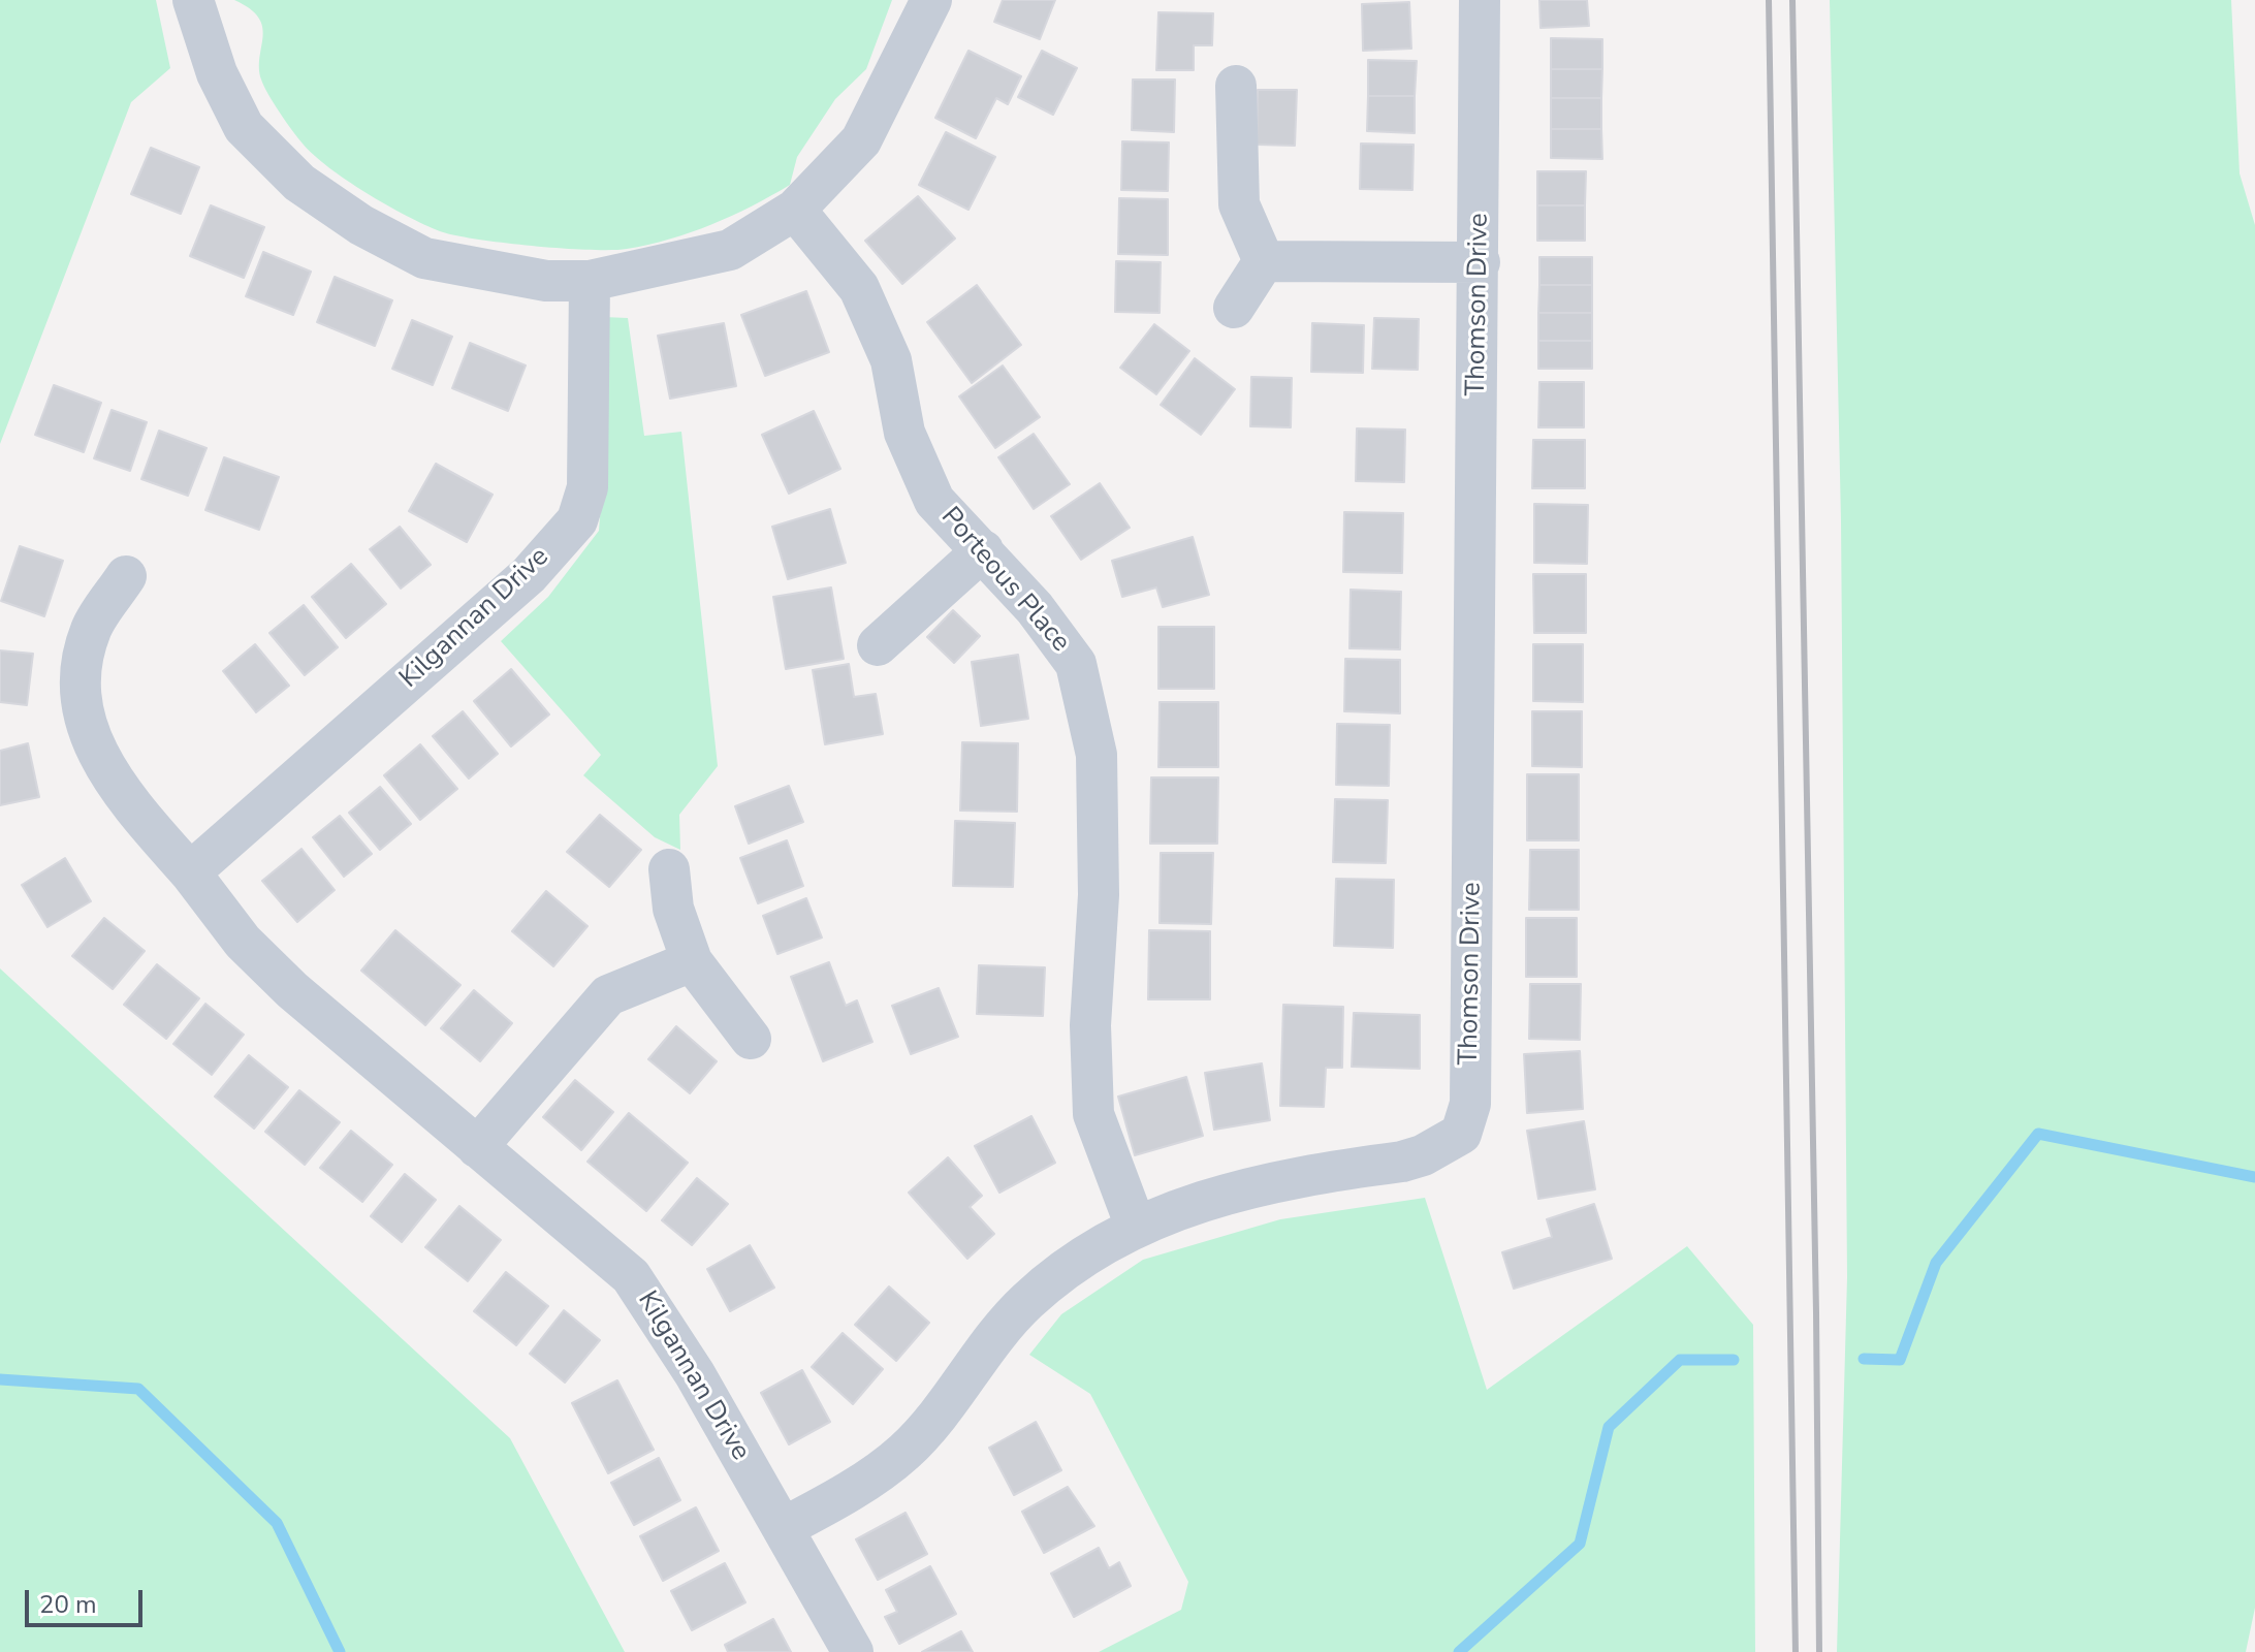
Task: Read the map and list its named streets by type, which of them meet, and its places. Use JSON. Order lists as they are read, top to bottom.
{
  "streets": {
    "street": ["Thomson Drive", "Porteous Place", "Kilgannan Drive"]
  },
  "crossings": [
    ["Thomson Drive", "Porteous Place"],
    ["Thomson Drive", "Kilgannan Drive"]
  ],
  "scale_bar": "20 m"
}
